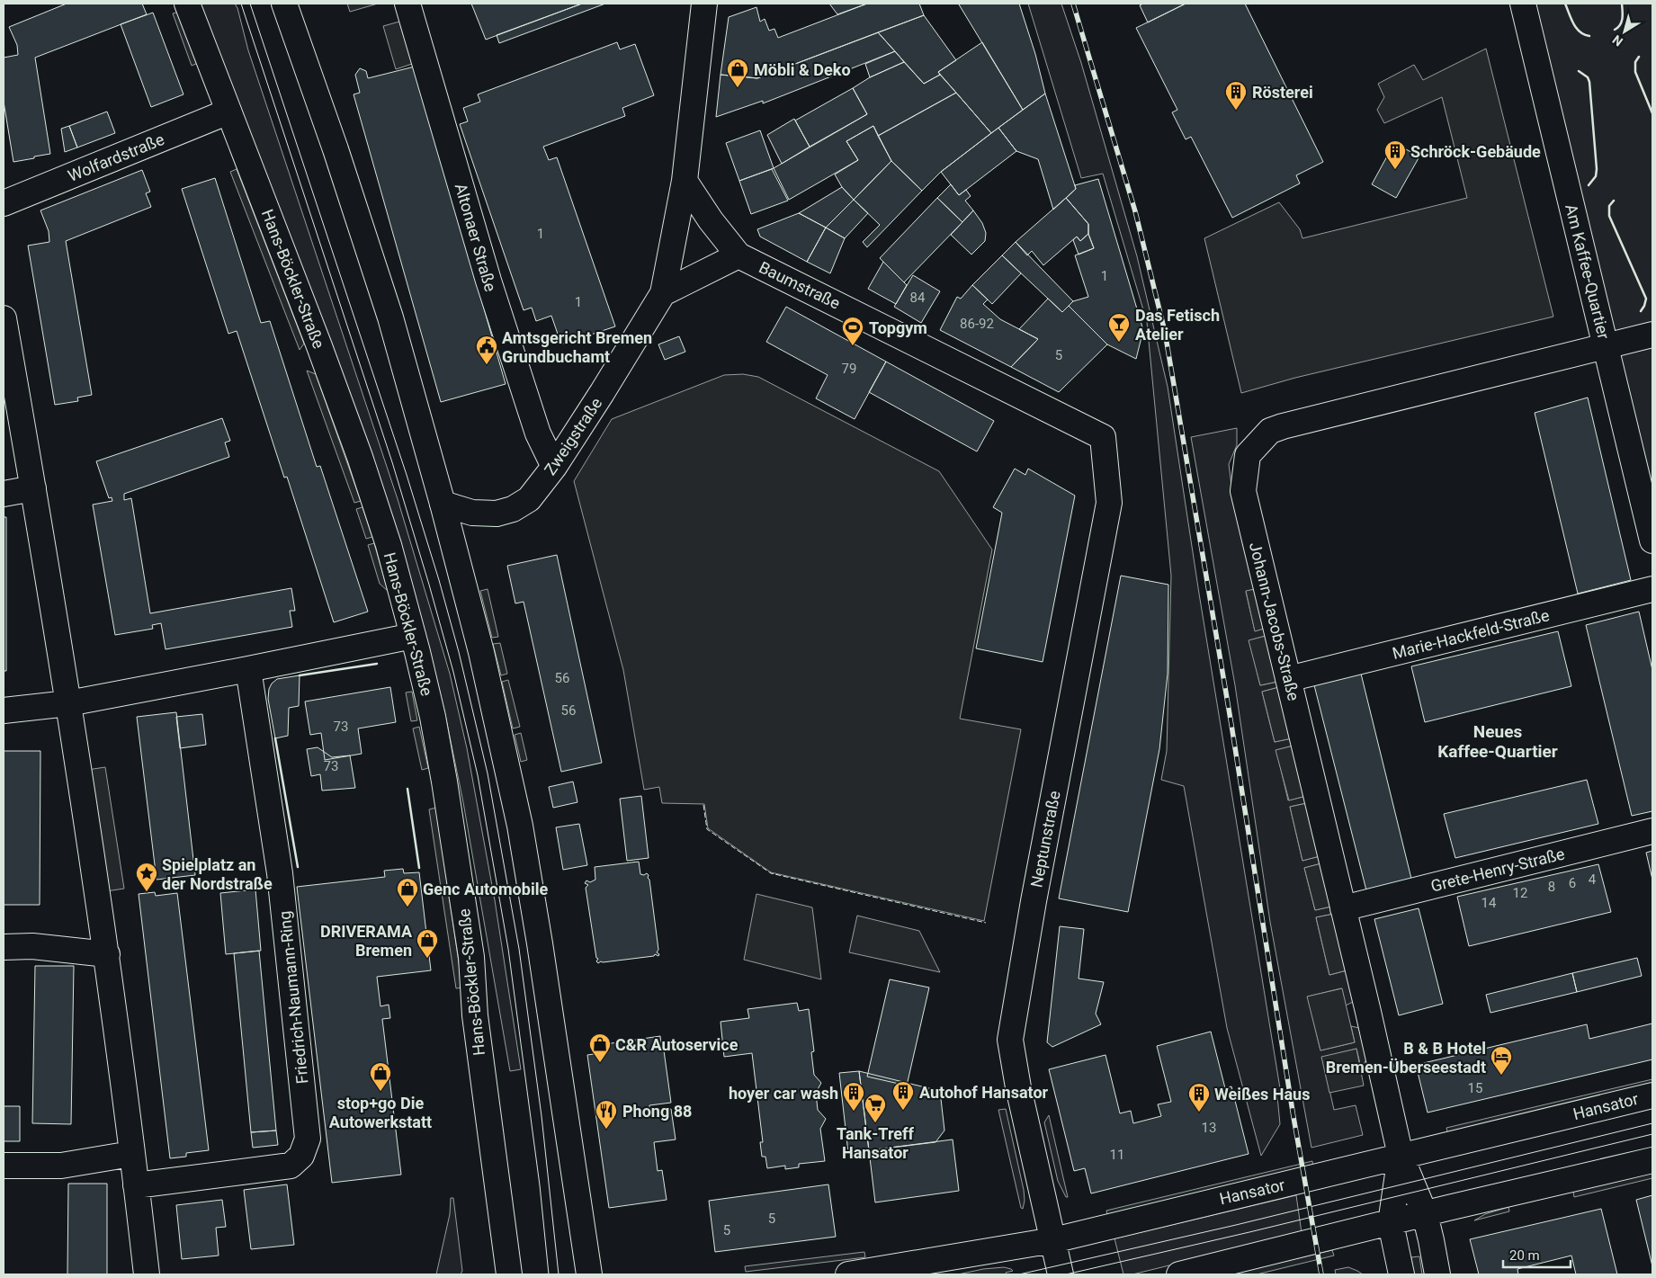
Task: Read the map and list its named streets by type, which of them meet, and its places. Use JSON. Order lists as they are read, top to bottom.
{
  "streets": {
    "street": [
      "Wolfardstraße",
      "Altonaer Straße",
      "Am Kaffee-Quartier",
      "Hans-Böckler-Straße",
      "Baumstraße",
      "Zweigstraße",
      "Johann-Jacobs-Straße",
      "Marie-Hackfeld-Straße",
      "Neptunstraße",
      "Grete-Henry-Straße",
      "Friedrich-Naumann-Ring",
      "Hansator"
    ]
  },
  "crossings": [
    ["Wolfardstraße", "Hans-Böckler-Straße"],
    ["Altonaer Straße", "Zweigstraße"],
    ["Am Kaffee-Quartier", "Johann-Jacobs-Straße"],
    ["Baumstraße", "Zweigstraße"],
    ["Baumstraße", "Neptunstraße"],
    ["Johann-Jacobs-Straße", "Marie-Hackfeld-Straße"],
    ["Johann-Jacobs-Straße", "Grete-Henry-Straße"],
    ["Johann-Jacobs-Straße", "Hansator"],
    ["Neptunstraße", "Hansator"]
  ],
  "districts": ["Neues Kaffee-Quartier"],
  "places": {
    "shop": [
      "Möbli & Deko",
      "Genc Automobile",
      "DRIVERAMA Bremen",
      "C&R Autoservice",
      "stop+go Die Autowerkstatt"
    ],
    "building": [
      "Rösterei",
      "Schröck-Gebäude",
      "Autohof Hansator",
      "hoyer car wash",
      "Weißes Haus"
    ],
    "bar": ["Das Fetisch Atelier"],
    "sports": ["Topgym"],
    "public building": ["Amtsgericht Bremen Grundbuchamt"],
    "place": ["Spielplatz an der Nordstraße"],
    "hotel": ["B & B Hotel Bremen-Überseestadt"],
    "supermarket": ["Tank-Treff Hansator"],
    "restaurant": ["Phong 88"]
  },
  "house_numbers": [
    "1",
    "1",
    "84",
    "1",
    "86-92",
    "5",
    "79",
    "56",
    "56",
    "73",
    "73",
    "4",
    "6",
    "8",
    "12",
    "14",
    "15",
    "13",
    "11",
    "5",
    "5"
  ],
  "scale_bar": "20 m",
  "north": "bottom left"
}
